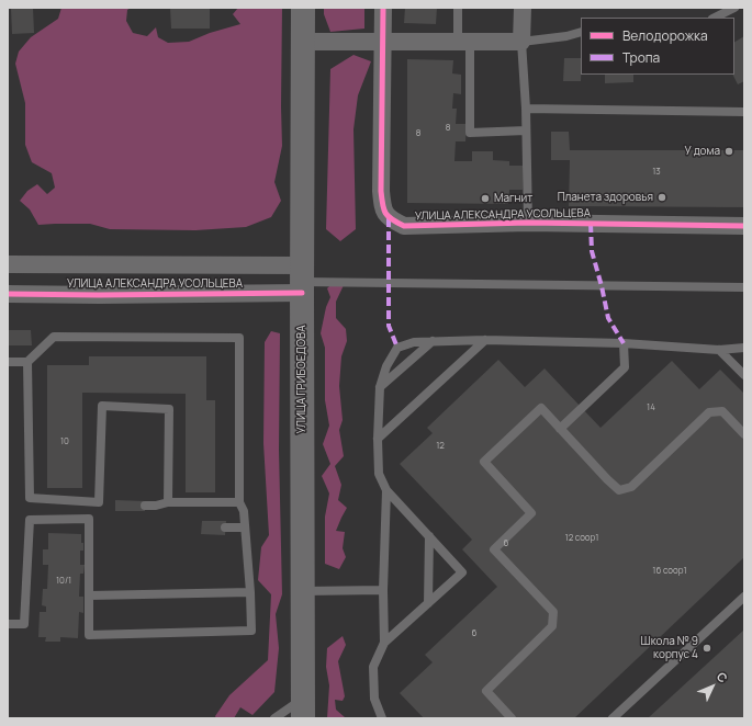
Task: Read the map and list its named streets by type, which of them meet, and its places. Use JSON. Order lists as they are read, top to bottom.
{
  "streets": {
    "main road": ["УЛИЦА ГРИБОЕДОВА"],
    "street": ["УЛИЦА АЛЕКСАНДРА УСОЛЬЦЕВА"]
  },
  "crossings": [
    ["УЛИЦА АЛЕКСАНДРА УСОЛЬЦЕВА", "УЛИЦА ГРИБОЕДОВА"]
  ],
  "places": [
    "У дома",
    "Планета здоровья",
    "Магнит",
    "Школа № 9 корпус 4"
  ],
  "house_numbers": [
    "8",
    "8",
    "13",
    "14",
    "10",
    "12",
    "12 соор1",
    "6",
    "16 соор1",
    "10/1",
    "6"
  ],
  "legend": ["Велодорожка", "Тропа"],
  "north": "top right"
}
